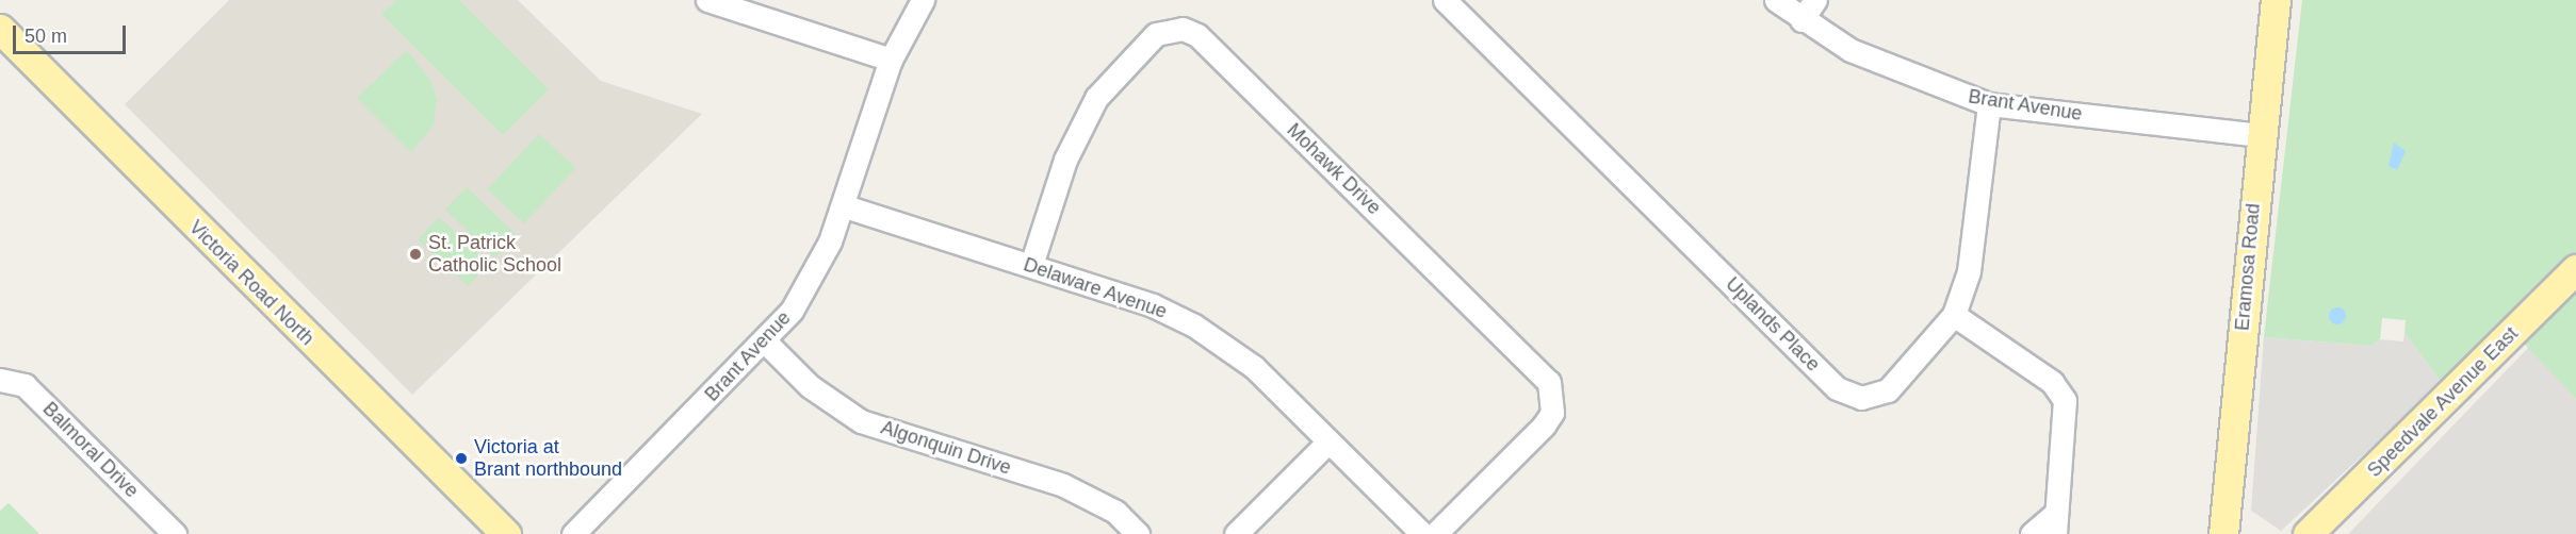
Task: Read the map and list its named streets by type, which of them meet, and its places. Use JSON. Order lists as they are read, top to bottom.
{
  "streets": {
    "main road": ["Eramosa Road", "Victoria Road North", "Speedvale Avenue East"],
    "street": [
      "Brant Avenue",
      "Mohawk Drive",
      "Delaware Avenue",
      "Uplands Place",
      "Algonquin Drive",
      "Balmoral Drive"
    ]
  },
  "crossings": [
    ["Brant Avenue", "Eramosa Road"],
    ["Brant Avenue", "Delaware Avenue"],
    ["Brant Avenue", "Uplands Place"],
    ["Brant Avenue", "Algonquin Drive"],
    ["Mohawk Drive", "Delaware Avenue"]
  ],
  "places": ["St. Patrick Catholic School", "Victoria at Brant northbound"],
  "scale_bar": "50 m"
}
